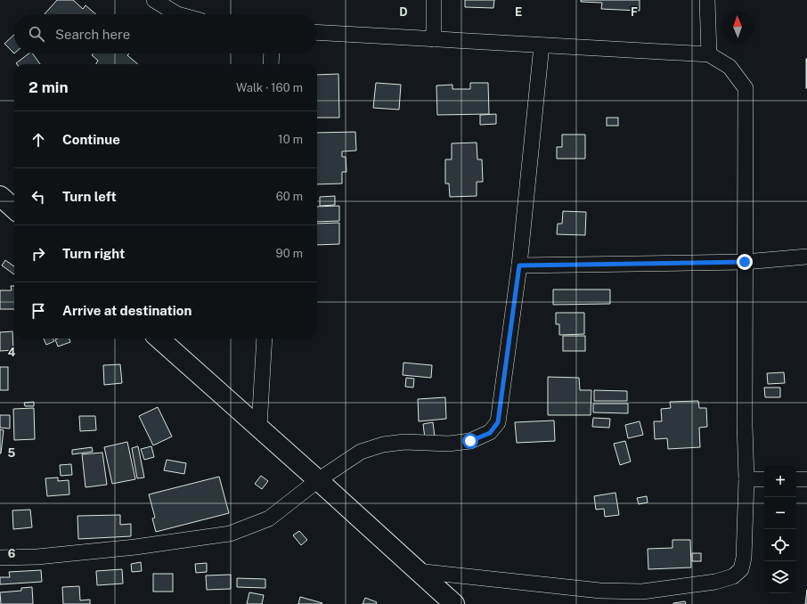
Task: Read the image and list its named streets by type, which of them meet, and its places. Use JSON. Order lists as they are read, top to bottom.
{
  "north": "top",
  "page": {
    "search": "Search here",
    "heading": ["2 min", "Walk · 160 m"],
    "list": [
      ["Continue", "10 m"],
      ["Turn left", "60 m"],
      ["Turn right", "90 m"],
      "Arrive at destination"
    ],
    "map_buttons": ["+", "−"]
  },
  "grid": {
    "columns": ["D", "E", "F"],
    "rows": ["4", "5", "6"]
  }
}
